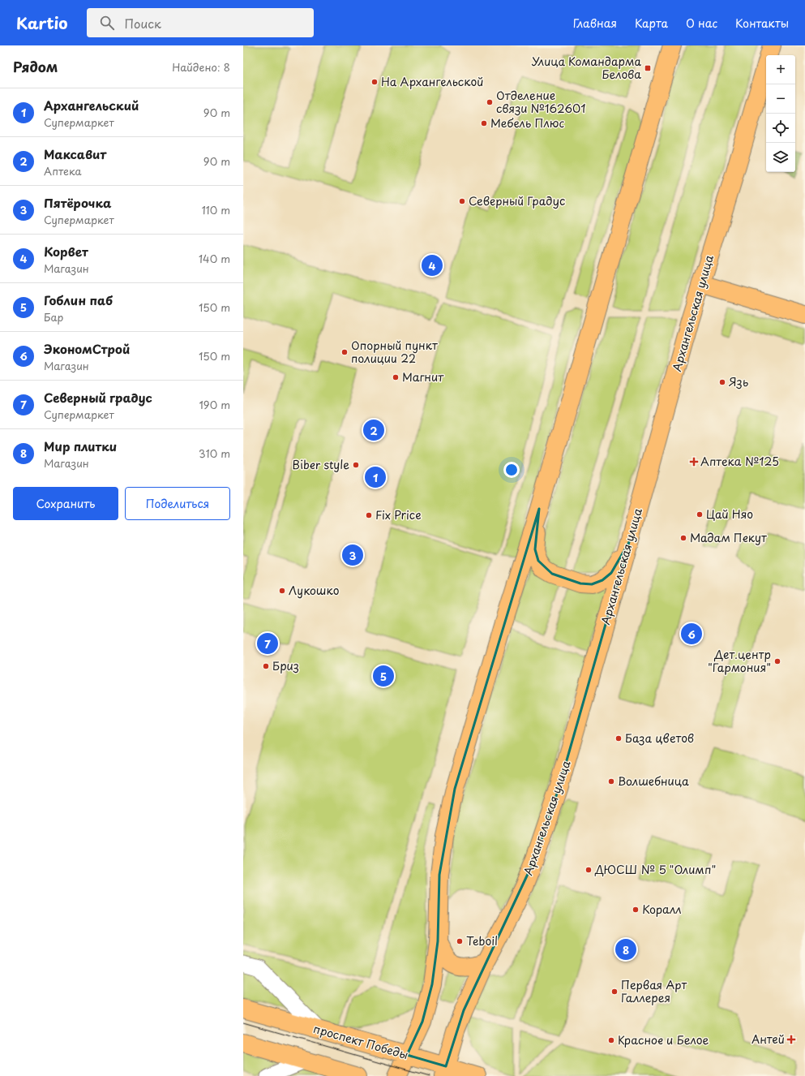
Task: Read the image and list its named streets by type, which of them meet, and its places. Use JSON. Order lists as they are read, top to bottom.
{
  "streets": {
    "main road": ["Архангельская улица", "проспект Победы"]
  },
  "crossings": [
    ["Архангельская улица", "проспект Победы"]
  ],
  "places": {
    "transit": ["Улица Командарма Белова"],
    "other": [
      "На Архангельской",
      "Отделение связи №162601",
      "Мебель Плюс",
      "Северный Градус",
      "Опорный пункт полиции 22",
      "Магнит",
      "Язь",
      "Biber style",
      "Цай Няо",
      "Fix Price",
      "Мадам Пекут",
      "Лукошко",
      "Дет.центр \"Гармония\"",
      "Бриз",
      "База цветов",
      "Волшебница",
      "ДЮСШ № 5 \"Олимп\"",
      "Коралл",
      "Teboil",
      "Первая Арт Галлерея",
      "Красное и Белое"
    ],
    "health": ["Аптека №125", "Антей"]
  },
  "page": {
    "header": "Kartio",
    "search": "Поиск",
    "nav": [
      "Главная",
      "Карта",
      "О нас",
      "Контакты"
    ],
    "heading": ["Рядом", "Найдено: 8"],
    "map_buttons": ["+", "−"],
    "list": [
      {
        "mark": "1",
        "name": "Архангельский",
        "note": "Супермаркет",
        "value": "90 m"
      },
      {
        "mark": "2",
        "name": "Максавит",
        "note": "Аптека",
        "value": "90 m"
      },
      {
        "mark": "3",
        "name": "Пятёрочка",
        "note": "Супермаркет",
        "value": "110 m"
      },
      {
        "mark": "4",
        "name": "Корвет",
        "note": "Магазин",
        "value": "140 m"
      },
      {
        "mark": "5",
        "name": "Гоблин паб",
        "note": "Бар",
        "value": "150 m"
      },
      {
        "mark": "6",
        "name": "ЭкономСтрой",
        "note": "Магазин",
        "value": "150 m"
      },
      {
        "mark": "7",
        "name": "Северный градус",
        "note": "Супермаркет",
        "value": "190 m"
      },
      {
        "mark": "8",
        "name": "Мир плитки",
        "note": "Магазин",
        "value": "310 m"
      }
    ],
    "pins": [
      "4",
      "2",
      "1",
      "3",
      "6",
      "7",
      "5",
      "8"
    ],
    "buttons": ["Сохранить", "Поделиться"]
  }
}
